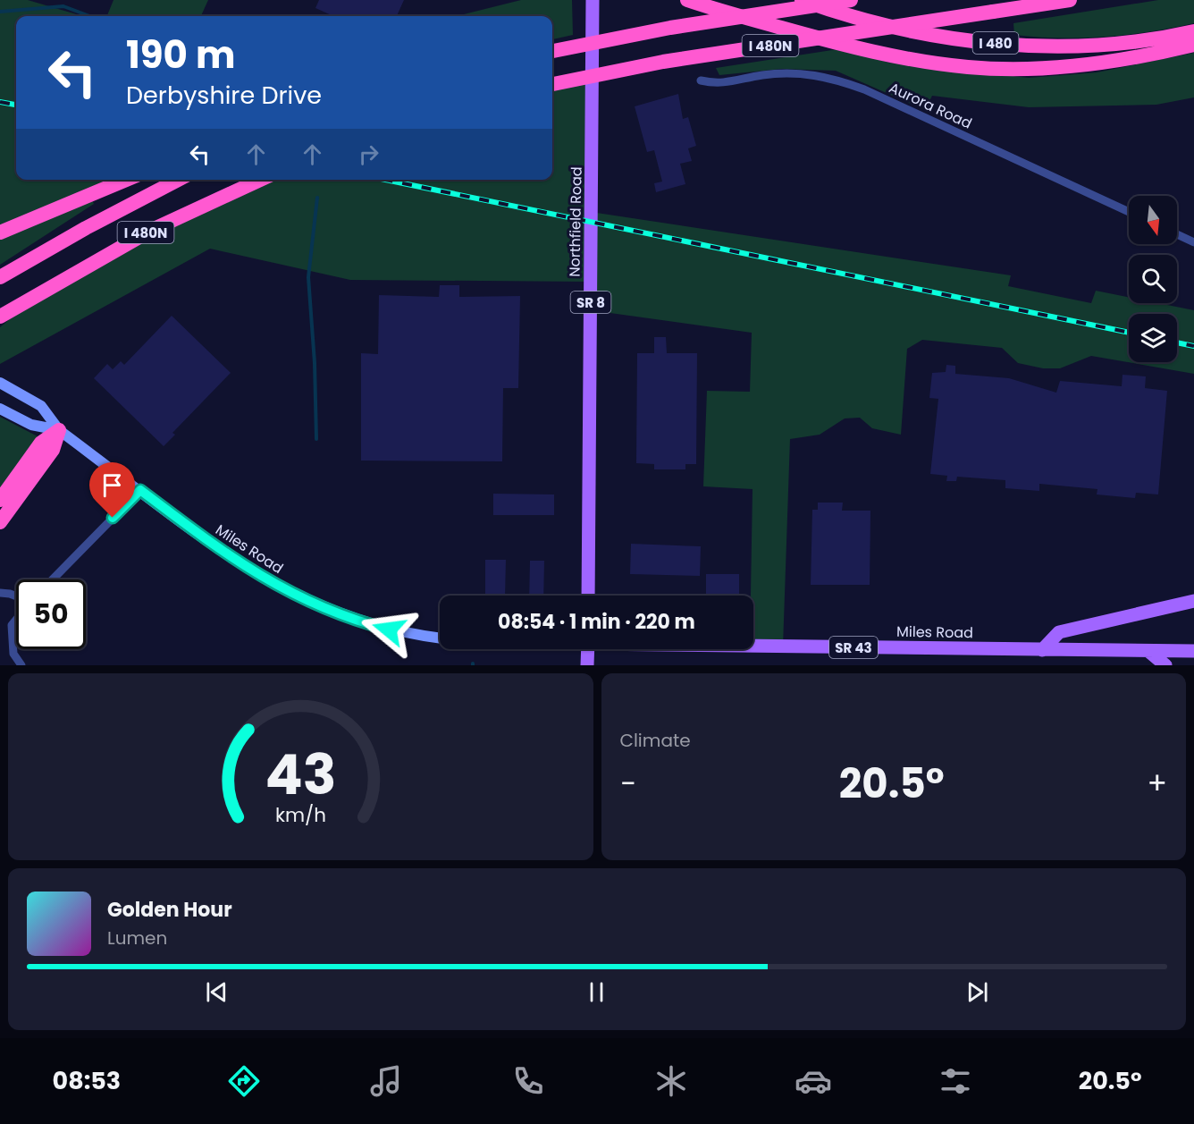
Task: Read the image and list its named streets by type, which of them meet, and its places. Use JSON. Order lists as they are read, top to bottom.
{
  "streets": {
    "highway": ["I 480", "I 480N"],
    "main road": [
      "Northfield Road",
      "SR 8",
      "Miles Road",
      "SR 43"
    ],
    "street": ["Aurora Road"]
  },
  "north": "bottom",
  "page": {
    "turn": ["190 m", "Derbyshire Drive"],
    "limit": "50",
    "trip": "08:54 · 1 min · 220 m",
    "tile": "Climate",
    "heat": ["−", "20.5°", "+"],
    "song": ["Golden Hour", "Lumen"],
    "tabs": ["08:53", "20.5°"],
    "gauge": ["43", "km/h"]
  }
}
